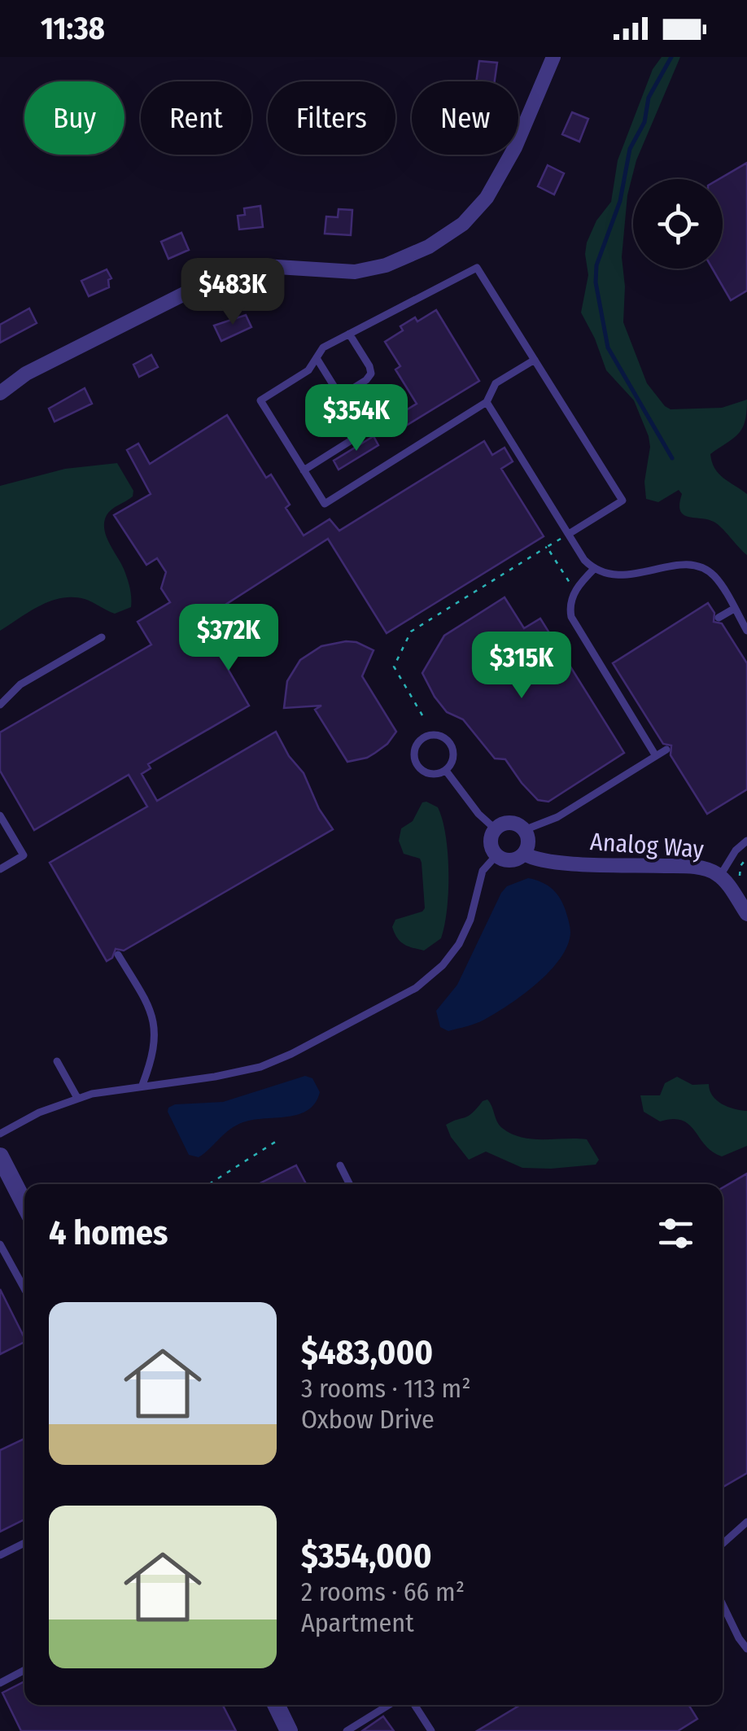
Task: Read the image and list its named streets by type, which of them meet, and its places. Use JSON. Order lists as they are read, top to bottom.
{
  "streets": {
    "street": ["Analog Way"]
  },
  "page": {
    "status": "11:38",
    "chip": [
      "Buy",
      "Rent",
      "Filters",
      "New"
    ],
    "price": [
      "$483K",
      "$354K",
      "$372K",
      "$315K"
    ],
    "heading": "4 homes",
    "list": [
      {
        "name": "$483,000",
        "note": "3 rooms · 113 m² · Oxbow Drive"
      },
      {
        "name": "$354,000",
        "note": "2 rooms · 66 m² · Apartment"
      }
    ]
  }
}
